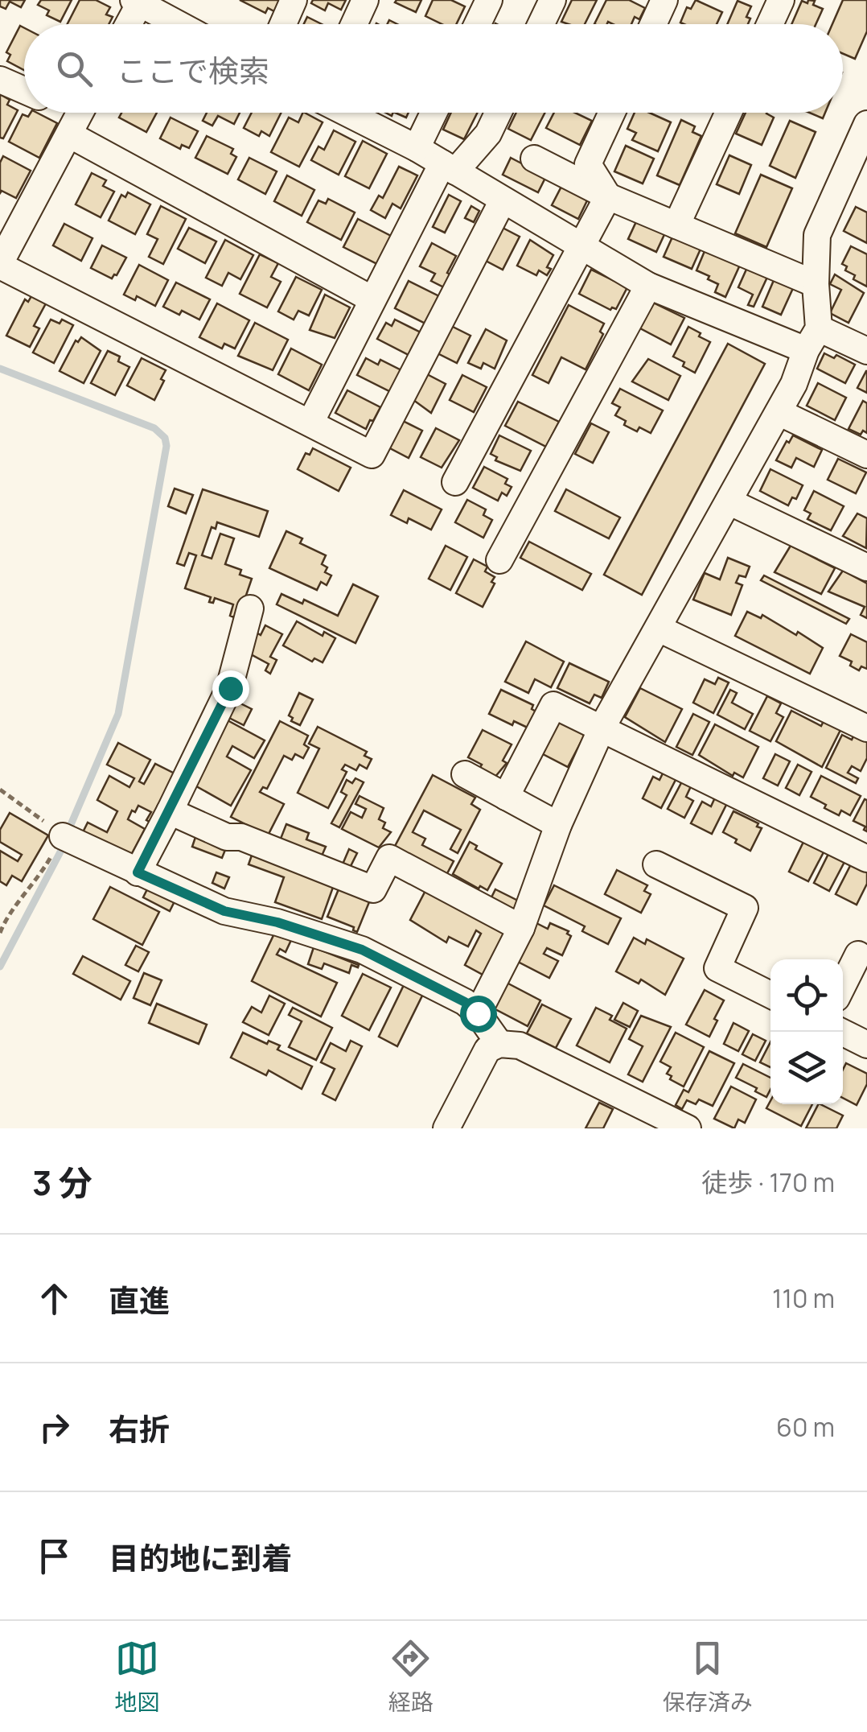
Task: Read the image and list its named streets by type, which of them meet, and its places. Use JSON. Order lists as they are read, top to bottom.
{
  "page": {
    "search": "ここで検索",
    "heading": ["3 分", "徒歩 · 170 m"],
    "list": [
      ["直進", "110 m"],
      ["右折", "60 m"],
      "目的地に到着"
    ],
    "nav": ["地図", "経路", "保存済み"]
  }
}
